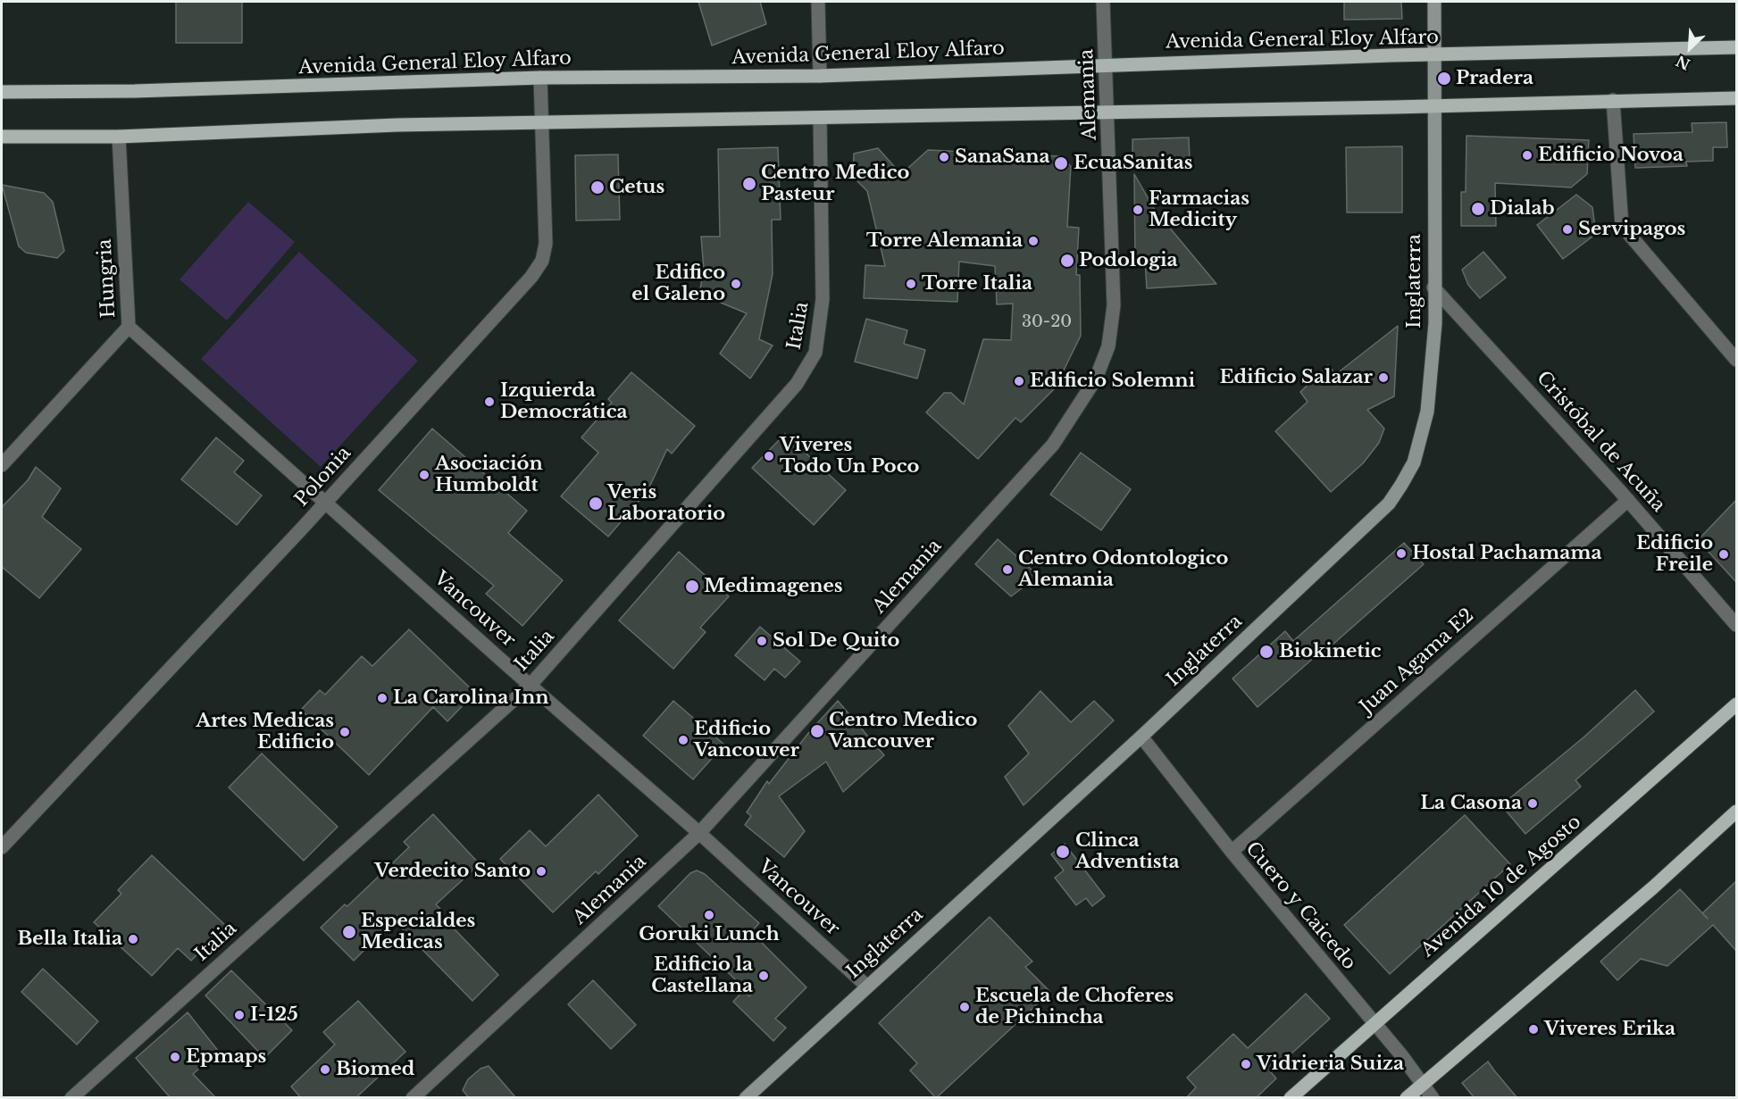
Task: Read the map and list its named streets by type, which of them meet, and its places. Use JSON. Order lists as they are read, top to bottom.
{
  "streets": {
    "main road": ["Avenida General Eloy Alfaro", "Avenida 10 de Agosto"],
    "street": [
      "Alemania",
      "Hungria",
      "Inglaterra",
      "Italia",
      "Cristóbal de Acuña",
      "Polonia",
      "Vancouver",
      "Juan Agama E2",
      "Cuero y Caicedo"
    ]
  },
  "crossings": [
    ["Avenida General Eloy Alfaro", "Alemania"],
    ["Avenida General Eloy Alfaro", "Inglaterra"],
    ["Avenida General Eloy Alfaro", "Polonia"],
    ["Alemania", "Vancouver"],
    ["Hungria", "Vancouver"],
    ["Inglaterra", "Cristóbal de Acuña"],
    ["Inglaterra", "Vancouver"],
    ["Inglaterra", "Cuero y Caicedo"],
    ["Italia", "Vancouver"],
    ["Cristóbal de Acuña", "Juan Agama E2"],
    ["Polonia", "Vancouver"],
    ["Juan Agama E2", "Cuero y Caicedo"],
    ["Avenida 10 de Agosto", "Cuero y Caicedo"]
  ],
  "places": [
    "Pradera",
    "Edificio Novoa",
    "SanaSana",
    "EcuaSanitas",
    "Centro Medico Pasteur",
    "Cetus",
    "Dialab",
    "Farmacias Medicity",
    "Servipagos",
    "Torre Alemania",
    "Podologia",
    "Edifico el Galeno",
    "Torre Italia",
    "Edificio Salazar",
    "Edificio Solemni",
    "Izquierda Democrática",
    "Viveres Todo Un Poco",
    "Asociación Humboldt",
    "Veris Laboratorio",
    "Hostal Pachamama",
    "Edificio Freile",
    "Centro Odontologico Alemania",
    "Medimagenes",
    "Sol De Quito",
    "Biokinetic",
    "La Carolina Inn",
    "Centro Medico Vancouver",
    "Artes Medicas Edificio",
    "Edificio Vancouver",
    "La Casona",
    "Clinca Adventista",
    "Verdecito Santo",
    "Goruki Lunch",
    "Especialdes Medicas",
    "Bella Italia",
    "Edificio la Castellana",
    "Escuela de Choferes de Pichincha",
    "I-125",
    "Viveres Erika",
    "Epmaps",
    "Vidrieria Suiza",
    "Biomed"
  ],
  "house_numbers": ["30-20"],
  "north": "bottom left"
}
